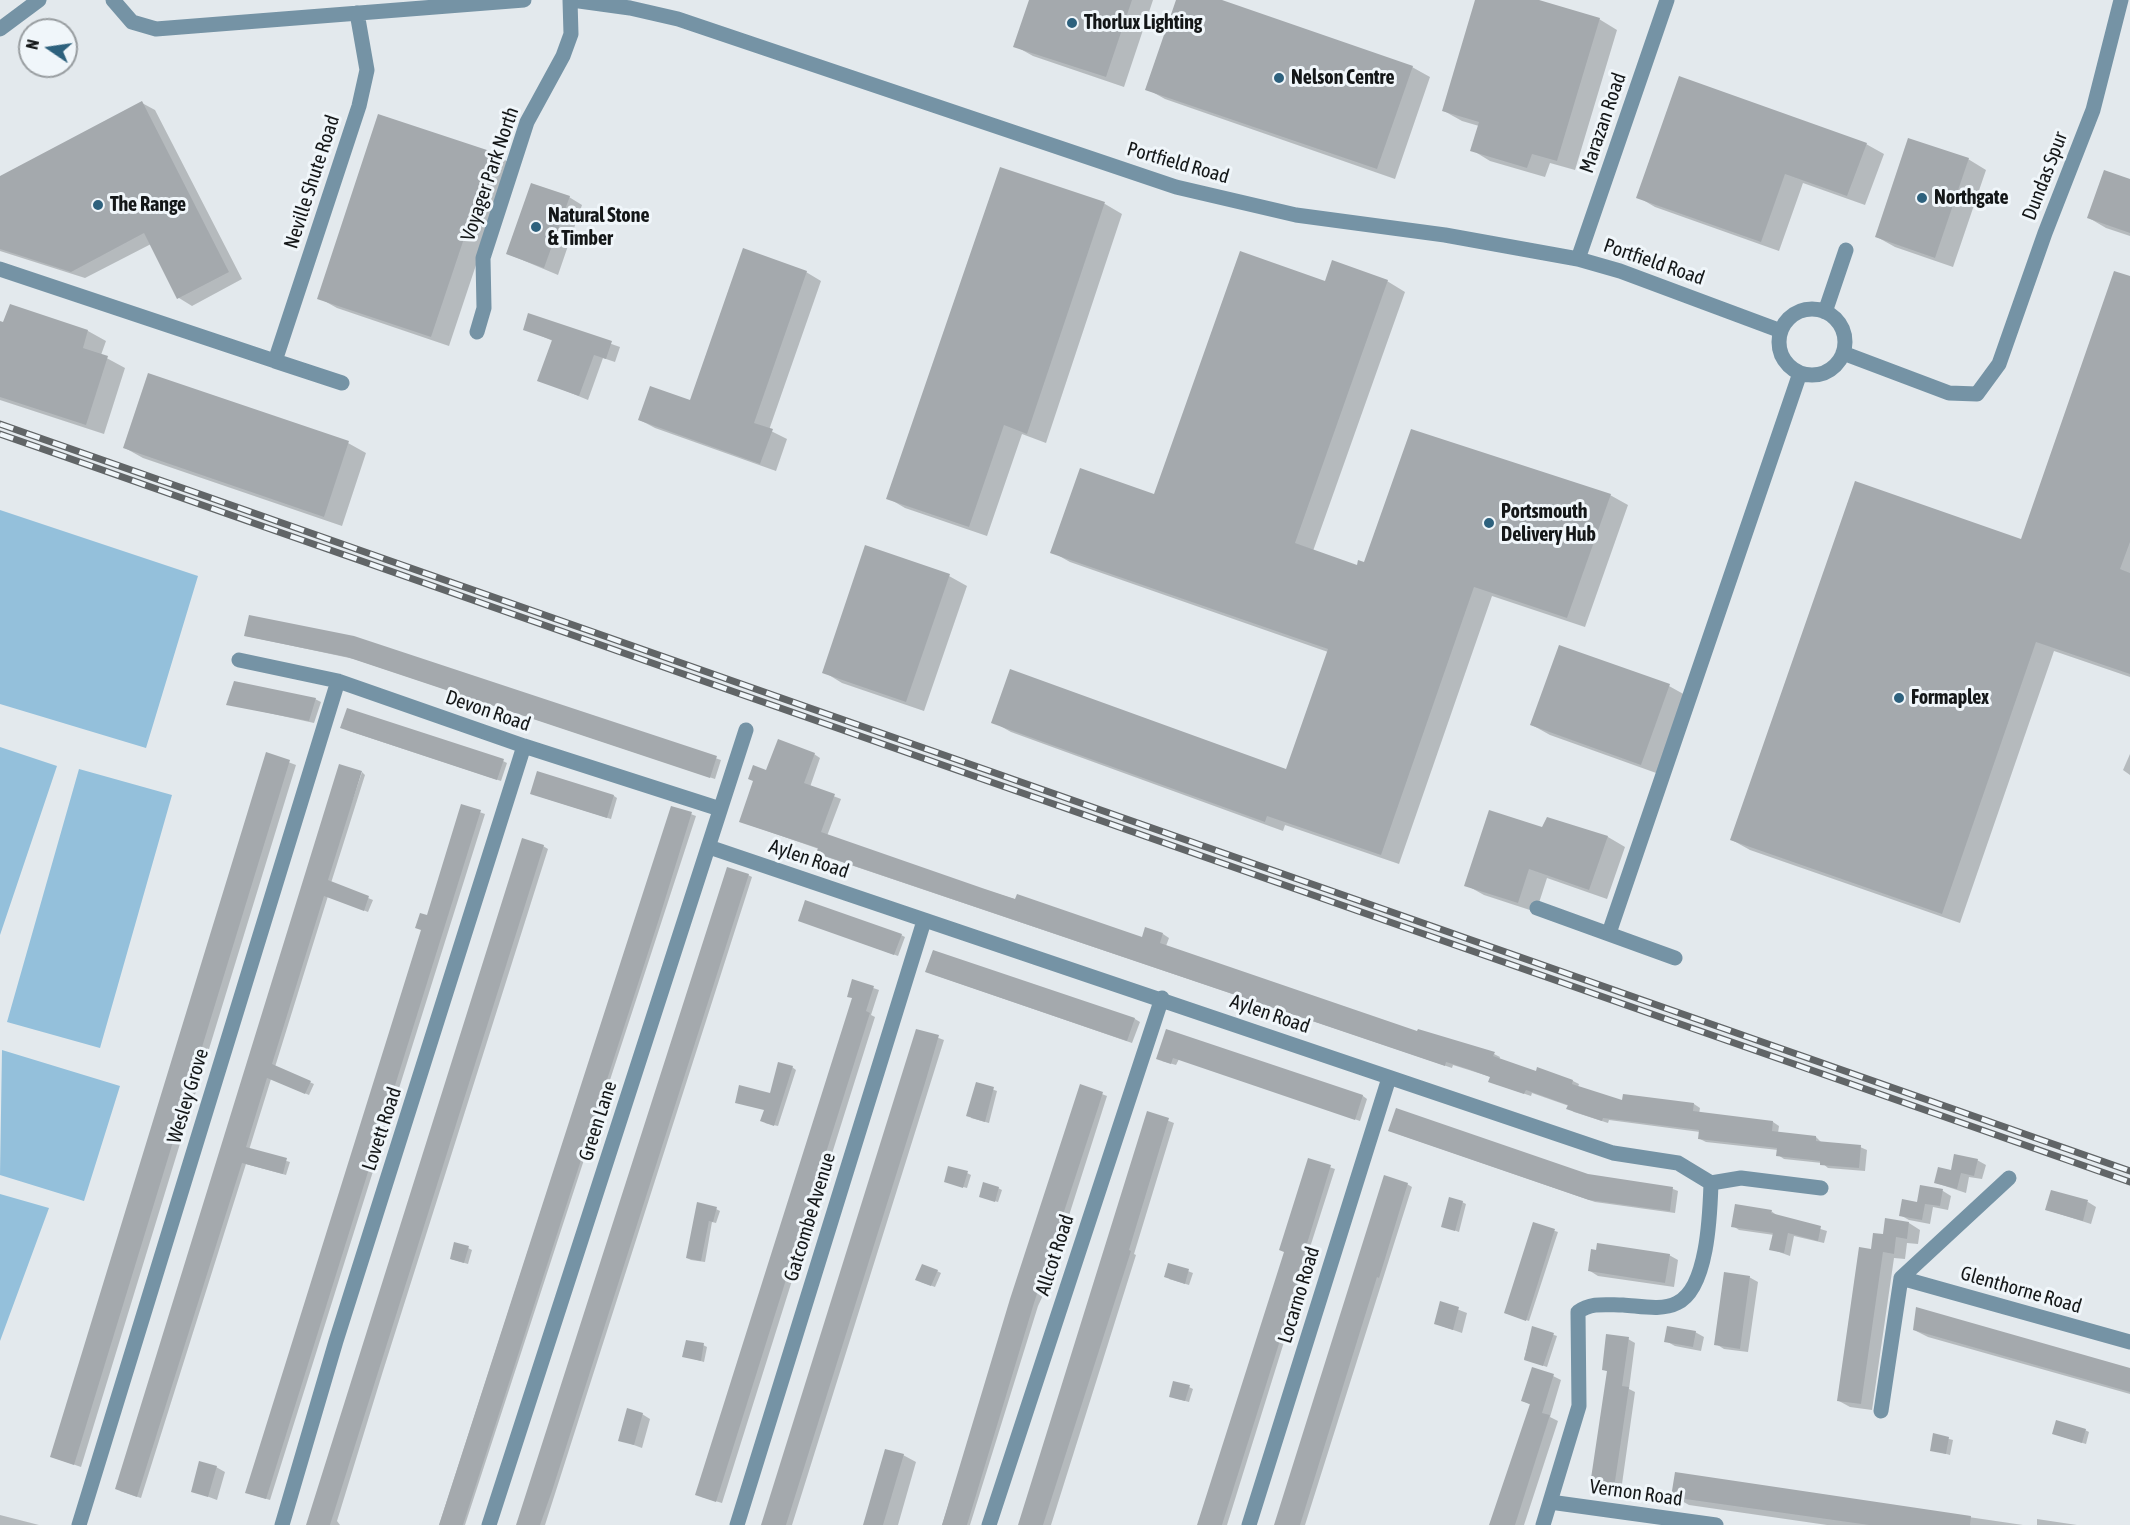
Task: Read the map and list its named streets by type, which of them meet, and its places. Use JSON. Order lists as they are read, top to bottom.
{
  "streets": {
    "street": [
      "Marazan Road",
      "Portfield Road",
      "Voyager Park North",
      "Dundas Spur",
      "Neville Shute Road",
      "Devon Road",
      "Aylen Road",
      "Wesley Grove",
      "Green Lane",
      "Lovett Road",
      "Gatcombe Avenue",
      "Allcot Road",
      "Glenthorne Road",
      "Locarno Road",
      "Vernon Road"
    ]
  },
  "crossings": [
    ["Marazan Road", "Portfield Road"],
    ["Portfield Road", "Voyager Park North"],
    ["Portfield Road", "Dundas Spur"],
    ["Devon Road", "Wesley Grove"],
    ["Devon Road", "Green Lane"],
    ["Devon Road", "Lovett Road"],
    ["Aylen Road", "Green Lane"],
    ["Aylen Road", "Gatcombe Avenue"],
    ["Aylen Road", "Allcot Road"],
    ["Aylen Road", "Locarno Road"]
  ],
  "places": [
    "Thorlux Lighting",
    "Nelson Centre",
    "Northgate",
    "The Range",
    "Natural Stone & Timber",
    "Portsmouth Delivery Hub",
    "Formaplex"
  ],
  "north": "left"
}
